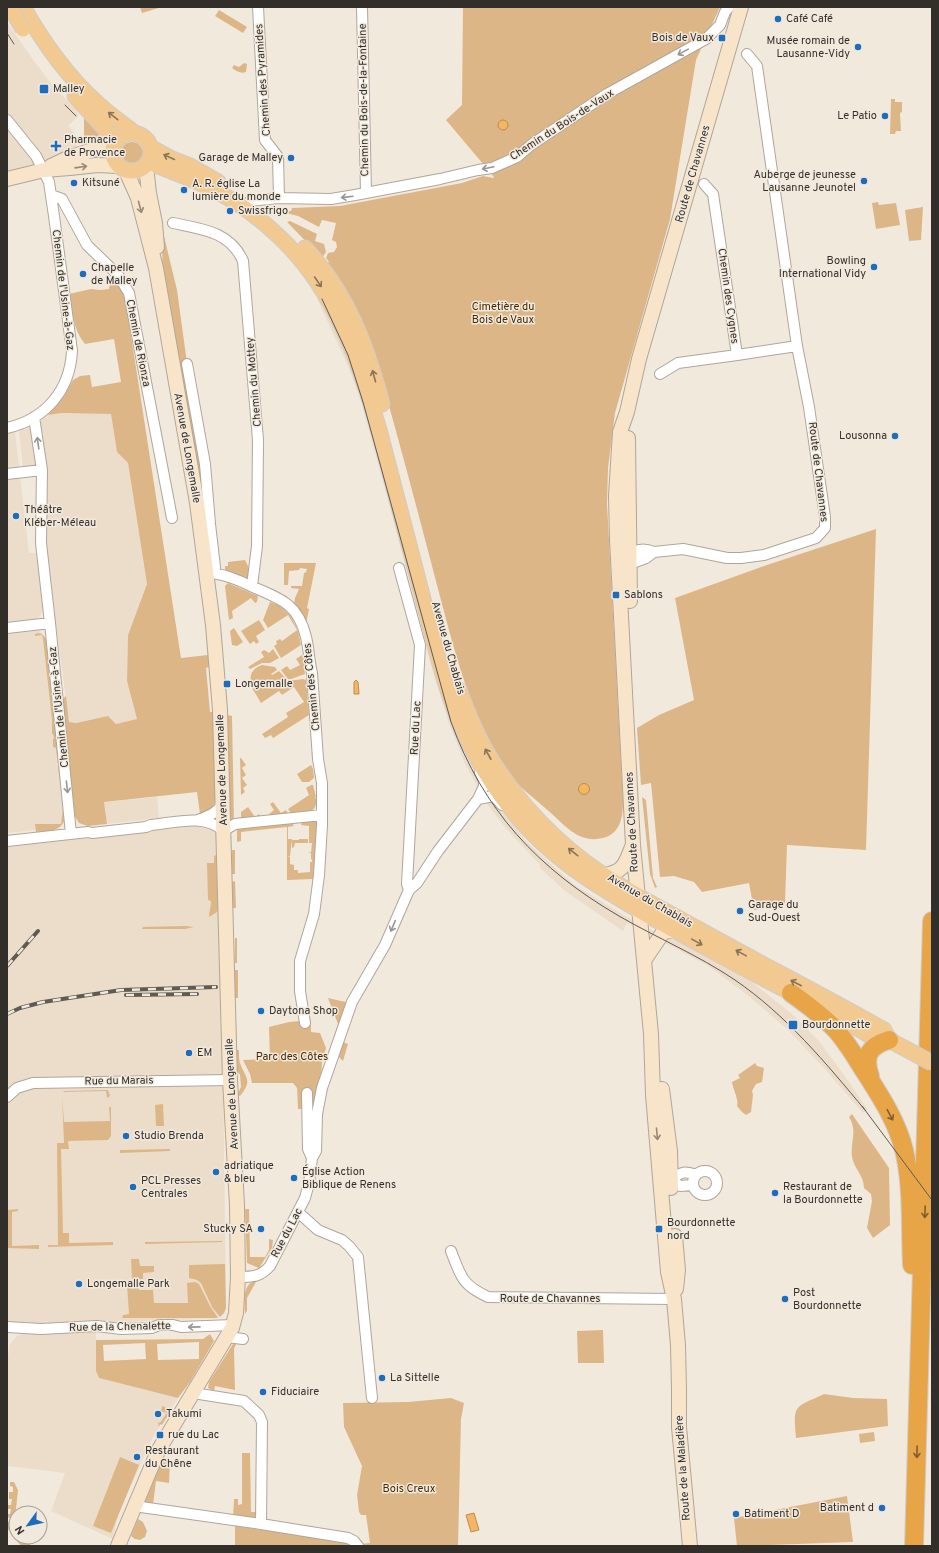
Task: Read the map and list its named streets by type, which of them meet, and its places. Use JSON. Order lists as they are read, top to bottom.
{
  "streets": {
    "main road": [
      "Route de Chavannes",
      "Avenue de Longemalle",
      "Avenue du Chablais",
      "Route de la Maladière"
    ],
    "street": [
      "Chemin des Pyramides",
      "Chemin du Bois-de-la-Fontaine",
      "Chemin du Bois-de-Vaux",
      "Chemin de l'Usine-à-Gaz",
      "Chemin des Cygnes",
      "Chemin de Rionza",
      "Chemin du Mottey",
      "Chemin des Côtes",
      "Rue du Lac",
      "Rue du Marais",
      "Rue de la Chenalette"
    ]
  },
  "crossings": [
    ["Chemin des Pyramides", "Chemin du Bois-de-Vaux"],
    ["Chemin du Bois-de-la-Fontaine", "Chemin du Bois-de-Vaux"],
    ["Chemin du Bois-de-Vaux", "Avenue du Chablais"],
    ["Route de Chavannes", "Avenue du Chablais"],
    ["Route de Chavannes", "Route de la Maladière"],
    ["Chemin de l'Usine-à-Gaz", "Chemin de Rionza"],
    ["Chemin du Mottey", "Chemin des Côtes"],
    ["Avenue de Longemalle", "Avenue du Chablais"],
    ["Avenue de Longemalle", "Chemin des Côtes"],
    ["Avenue de Longemalle", "Rue du Lac"],
    ["Avenue de Longemalle", "Rue du Marais"],
    ["Avenue du Chablais", "Rue du Lac"]
  ],
  "one_way": ["Chemin du Bois-de-Vaux", "Rue de la Chenalette"],
  "parks": ["Cimetière du Bois de Vaux", "Parc des Côtes", "Bois Creux"],
  "places": {
    "other": [
      "Café Café",
      "Musée romain de Lausanne-Vidy",
      "Le Patio",
      "Garage de Malley",
      "Auberge de jeunesse Lausanne Jeunotel",
      "Kitsuné",
      "A. R. église La lumière du monde",
      "Swissfrigo",
      "Bowling International Vidy",
      "Chapelle de Malley",
      "Lousonna",
      "Théâtre Kléber-Méleau",
      "Garage du Sud-Ouest",
      "Daytona Shop",
      "EM",
      "Studio Brenda",
      "adriatique & bleu",
      "Église Action Biblique de Renens",
      "PCL Presses Centrales",
      "Restaurant de la Bourdonnette",
      "Stucky SA",
      "Longemalle Park",
      "Post Bourdonnette",
      "La Sittelle",
      "Fiduciaire",
      "Takumi",
      "Restaurant du Chêne",
      "Batiment d",
      "Batiment D"
    ],
    "transit": [
      "Bois de Vaux",
      "Malley",
      "Sablons",
      "Longemalle",
      "Bourdonnette",
      "Bourdonnette nord",
      "rue du Lac"
    ],
    "health": ["Pharmacie de Provence"]
  },
  "north": "bottom left"
}
